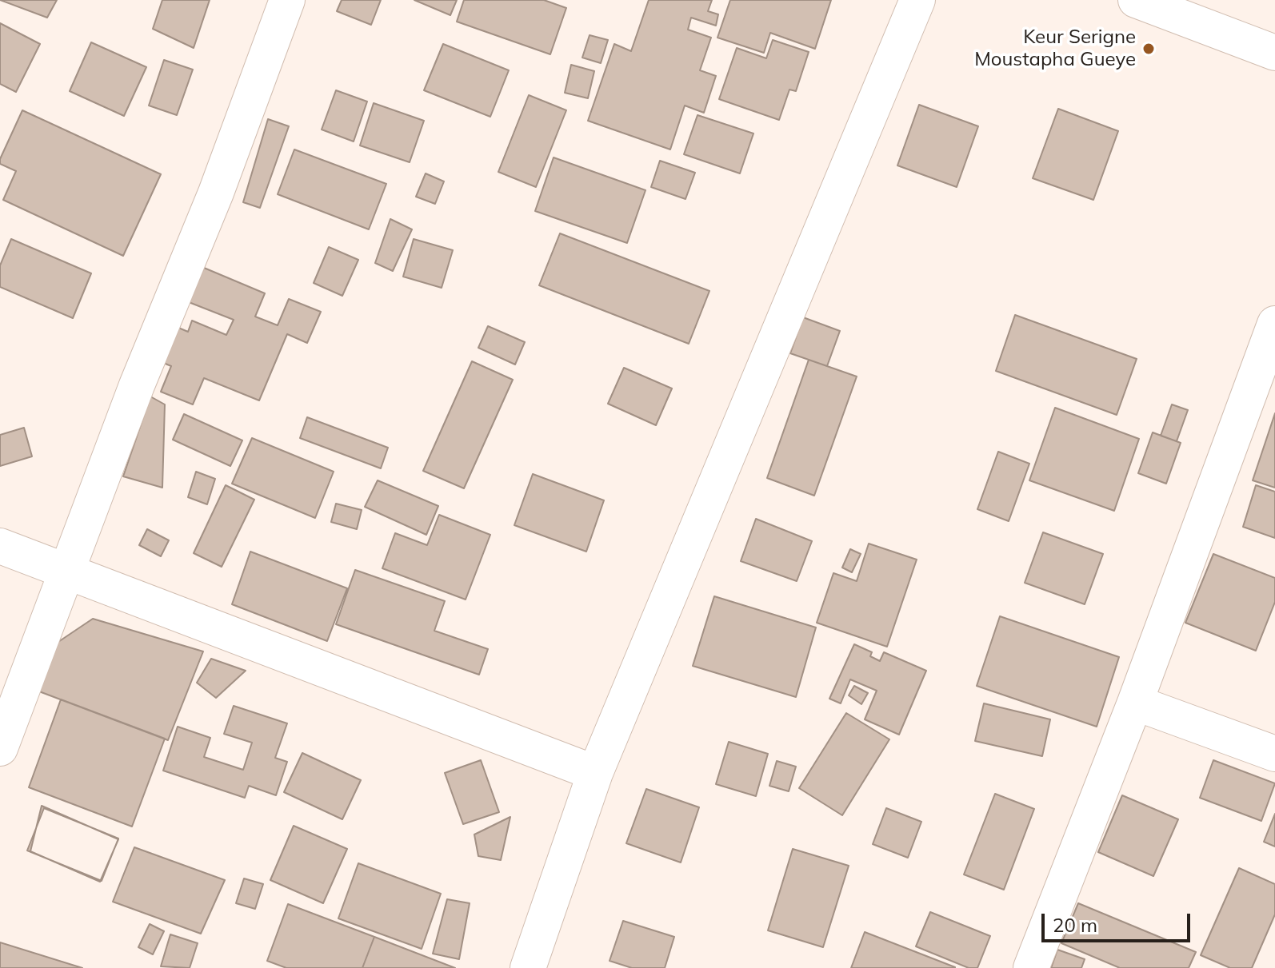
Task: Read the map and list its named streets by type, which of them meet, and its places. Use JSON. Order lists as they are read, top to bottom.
{
  "places": ["Keur Serigne Moustapha Gueye"],
  "scale_bar": "20 m"
}
